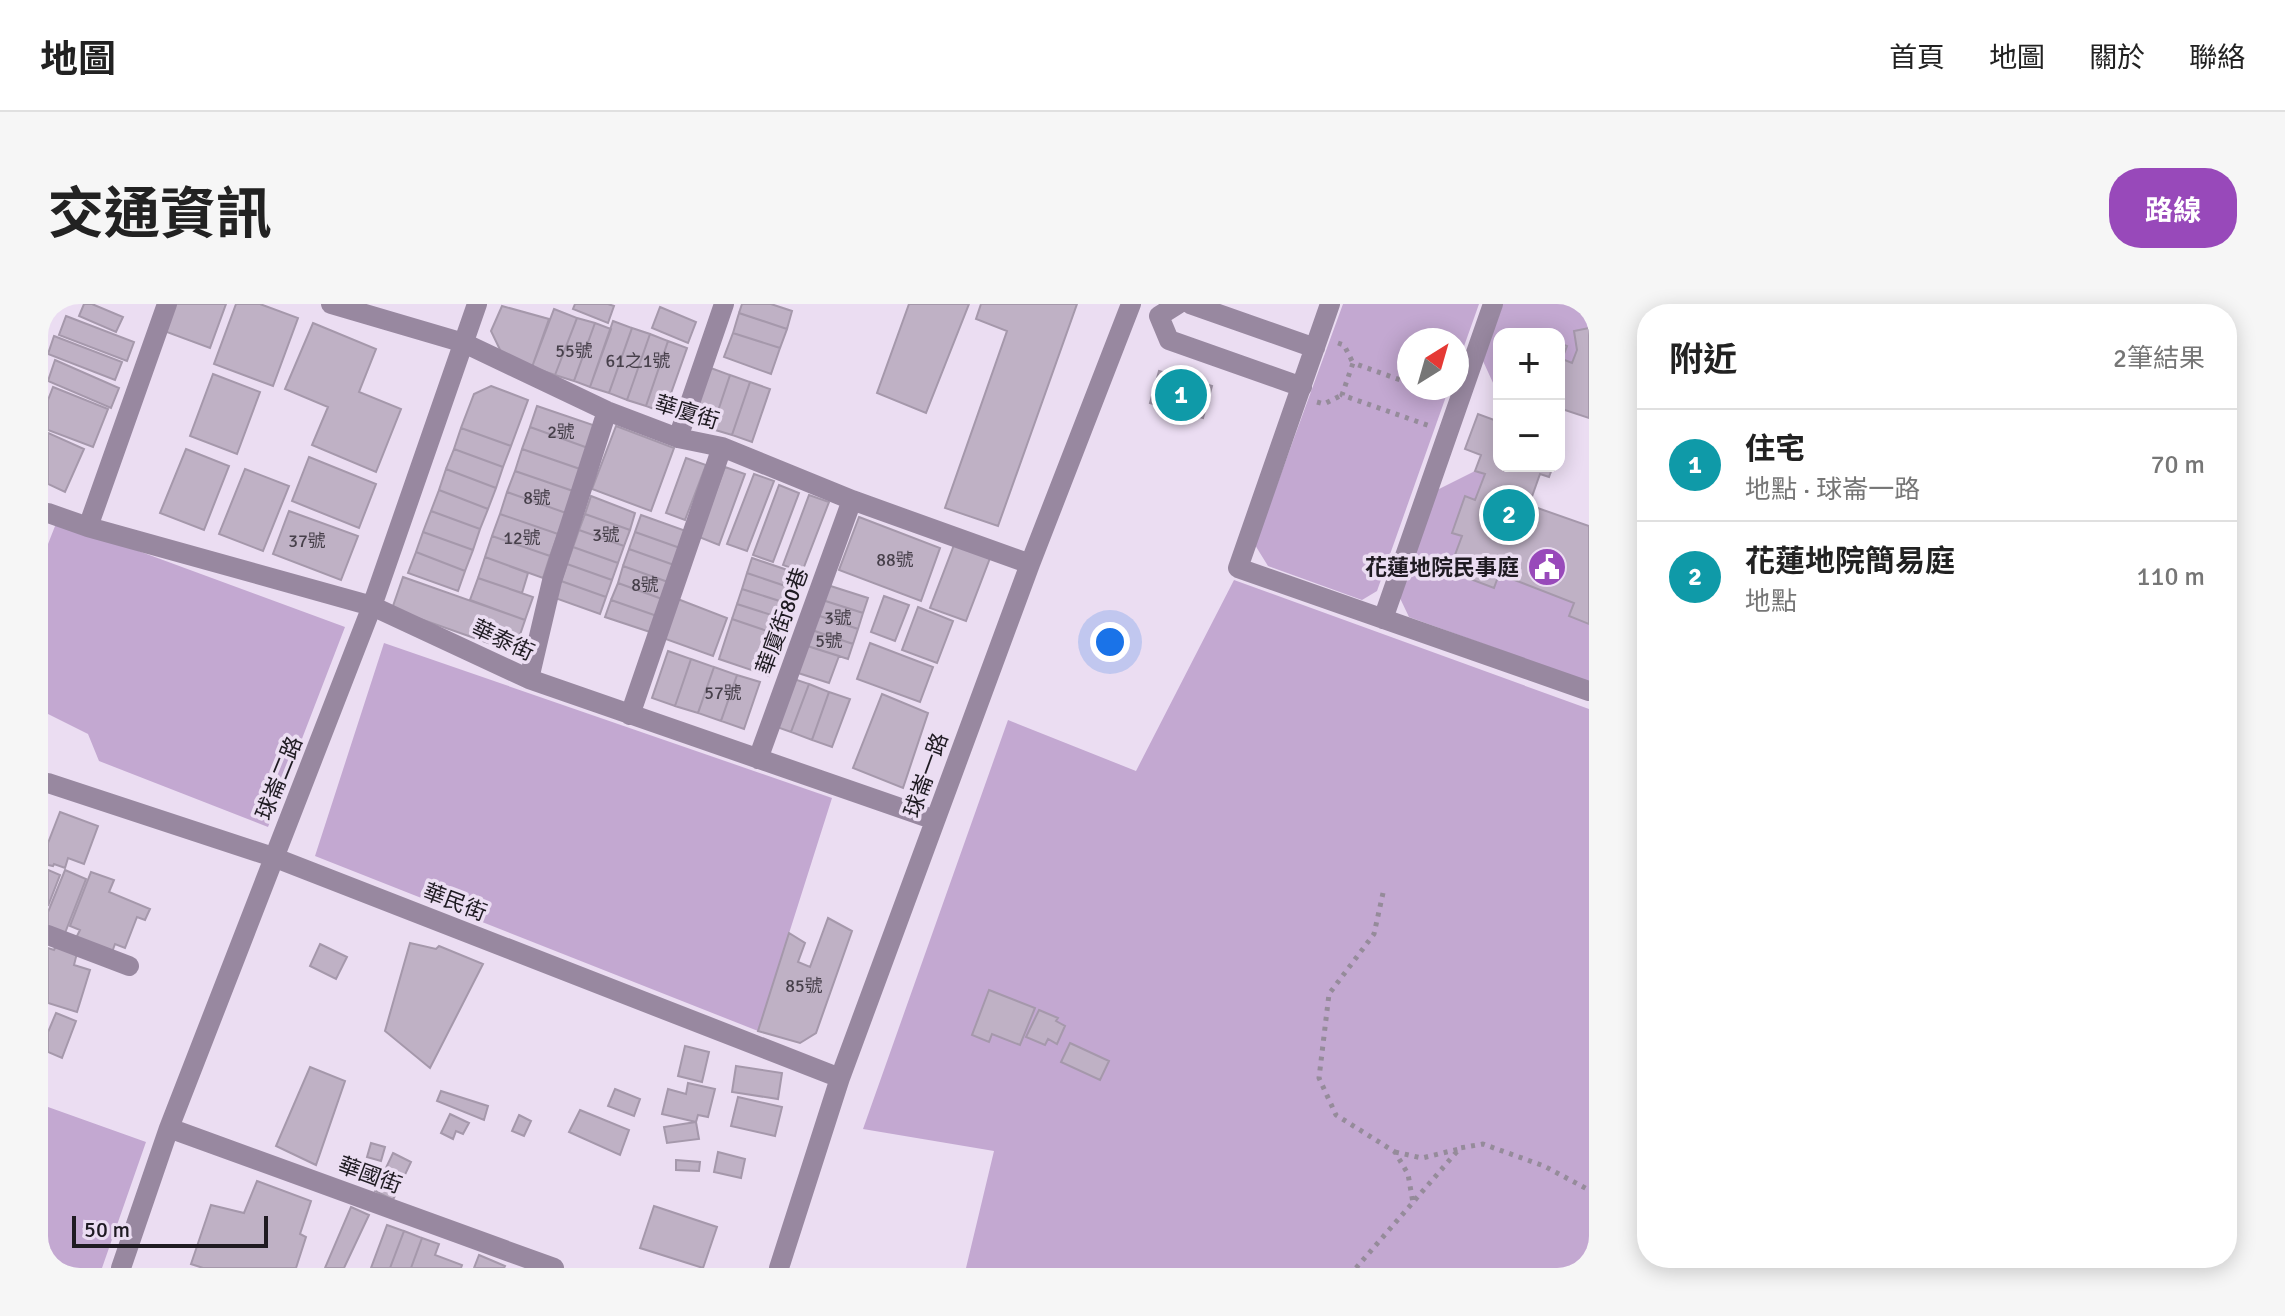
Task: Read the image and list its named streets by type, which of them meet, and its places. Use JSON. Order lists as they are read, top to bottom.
{
  "streets": {
    "street": [
      "華廈街",
      "華廈街80巷",
      "華泰街",
      "球崙一路",
      "球崙二路",
      "華民街",
      "華國街"
    ]
  },
  "crossings": [
    ["華廈街", "華廈街80巷"],
    ["華廈街", "球崙一路"],
    ["華廈街", "球崙二路"],
    ["華廈街80巷", "華泰街"],
    ["華泰街", "球崙一路"],
    ["華泰街", "球崙二路"],
    ["球崙一路", "華民街"],
    ["球崙二路", "華民街"],
    ["球崙二路", "華國街"]
  ],
  "places": {
    "public building": ["花蓮地院民事庭"]
  },
  "house_numbers": [
    "55號",
    "61之1號",
    "2號",
    "8號",
    "3號",
    "12號",
    "37號",
    "88號",
    "8號",
    "3號",
    "5號",
    "57號",
    "85號"
  ],
  "scale_bar": "50 m",
  "north": "top right",
  "page": {
    "header": "地圖",
    "nav": [
      "首頁",
      "地圖",
      "關於",
      "聯絡"
    ],
    "title": "交通資訊",
    "buttons": "路線",
    "heading": ["附近", "2筆結果"],
    "map_buttons": ["+", "−"],
    "pins": ["1", "2"],
    "list": [
      {
        "mark": "1",
        "name": "住宅",
        "note": "地點 · 球崙一路",
        "value": "70 m"
      },
      {
        "mark": "2",
        "name": "花蓮地院簡易庭",
        "note": "地點",
        "value": "110 m"
      }
    ],
    "scale": "50 m"
  }
}
